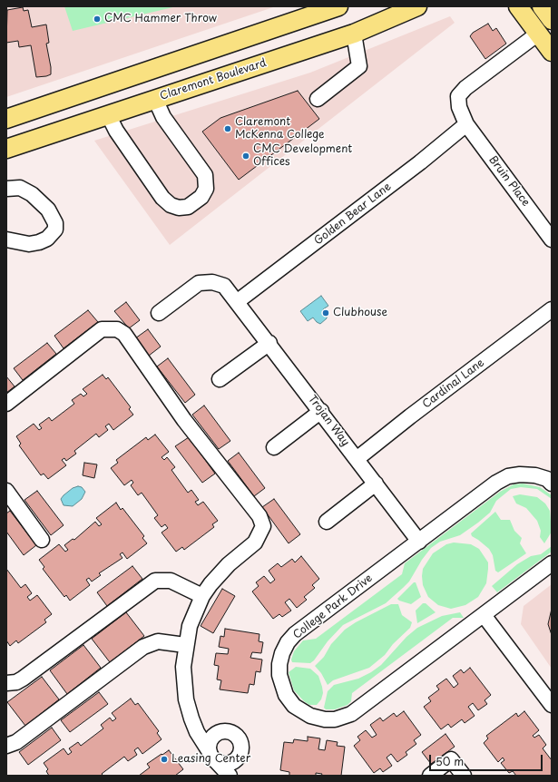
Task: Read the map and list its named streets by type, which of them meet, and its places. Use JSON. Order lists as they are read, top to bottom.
{
  "streets": {
    "main road": ["Claremont Boulevard"],
    "street": [
      "Bruin Place",
      "Golden Bear Lane",
      "Cardinal Lane",
      "Trojan Way",
      "College Park Drive"
    ]
  },
  "crossings": [
    ["Bruin Place", "Golden Bear Lane"],
    ["Golden Bear Lane", "Trojan Way"],
    ["Cardinal Lane", "Trojan Way"],
    ["Trojan Way", "College Park Drive"]
  ],
  "places": [
    "CMC Hammer Throw",
    "Claremont McKenna College",
    "CMC Development Offices",
    "Clubhouse",
    "Leasing Center"
  ],
  "scale_bar": "50 m"
}
